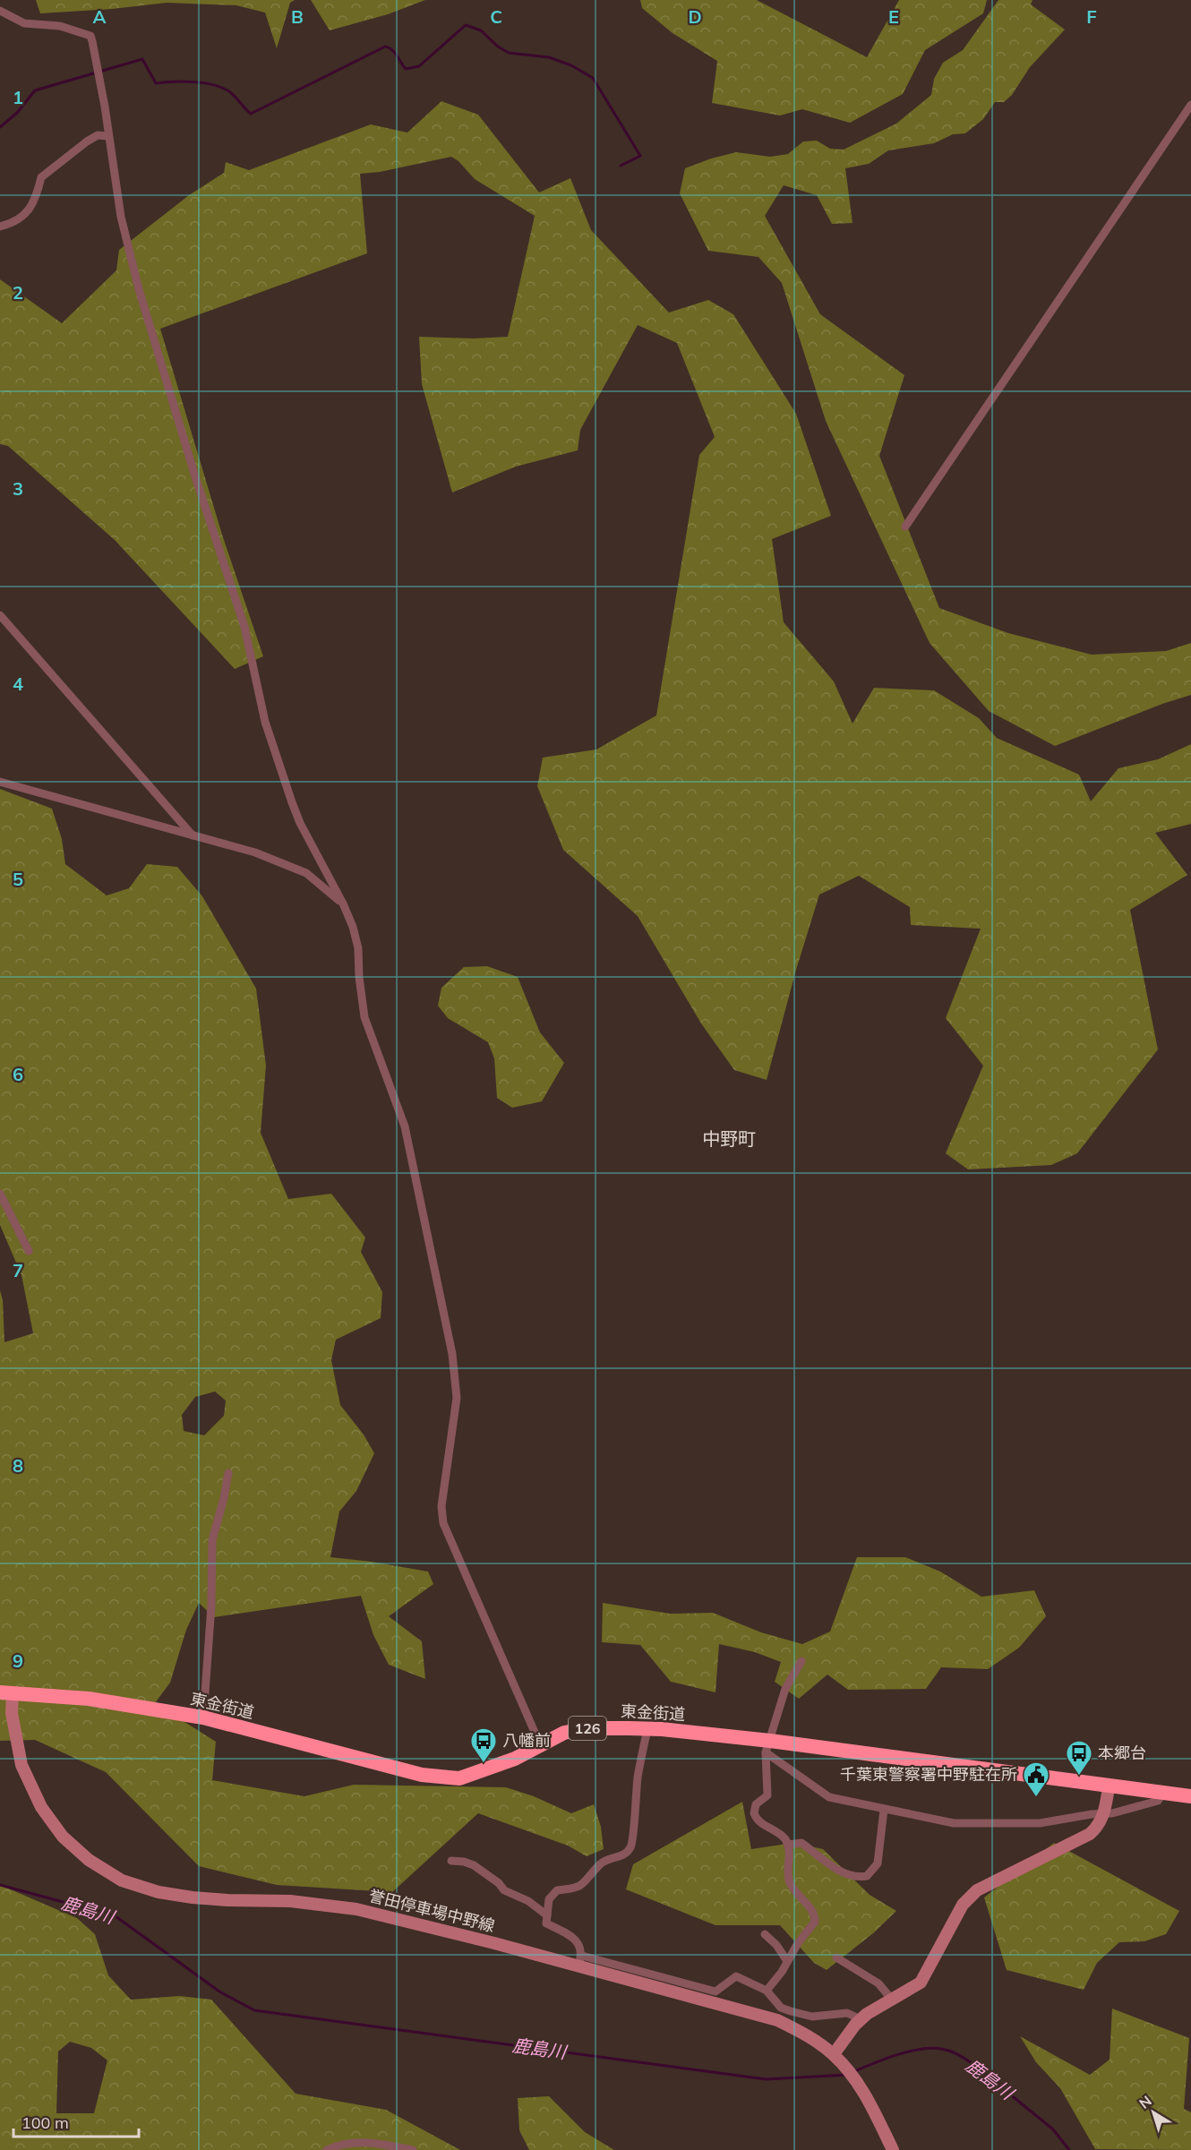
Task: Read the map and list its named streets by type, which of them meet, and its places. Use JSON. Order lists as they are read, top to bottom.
{
  "streets": {
    "highway": ["東金街道", "126"],
    "main road": ["誉田停車場中野線"]
  },
  "crossings": [
    ["東金街道", "誉田停車場中野線"]
  ],
  "districts": ["中野町"],
  "water": ["鹿島川"],
  "places": {
    "bus stop": ["八幡前", "本郷台"],
    "public building": ["千葉東警察署中野駐在所"]
  },
  "scale_bar": "100 m",
  "north": "top left",
  "grid": {
    "columns": [
      "A",
      "B",
      "C",
      "D",
      "E",
      "F"
    ],
    "rows": [
      "1",
      "2",
      "3",
      "4",
      "5",
      "6",
      "7",
      "8",
      "9"
    ]
  }
}
